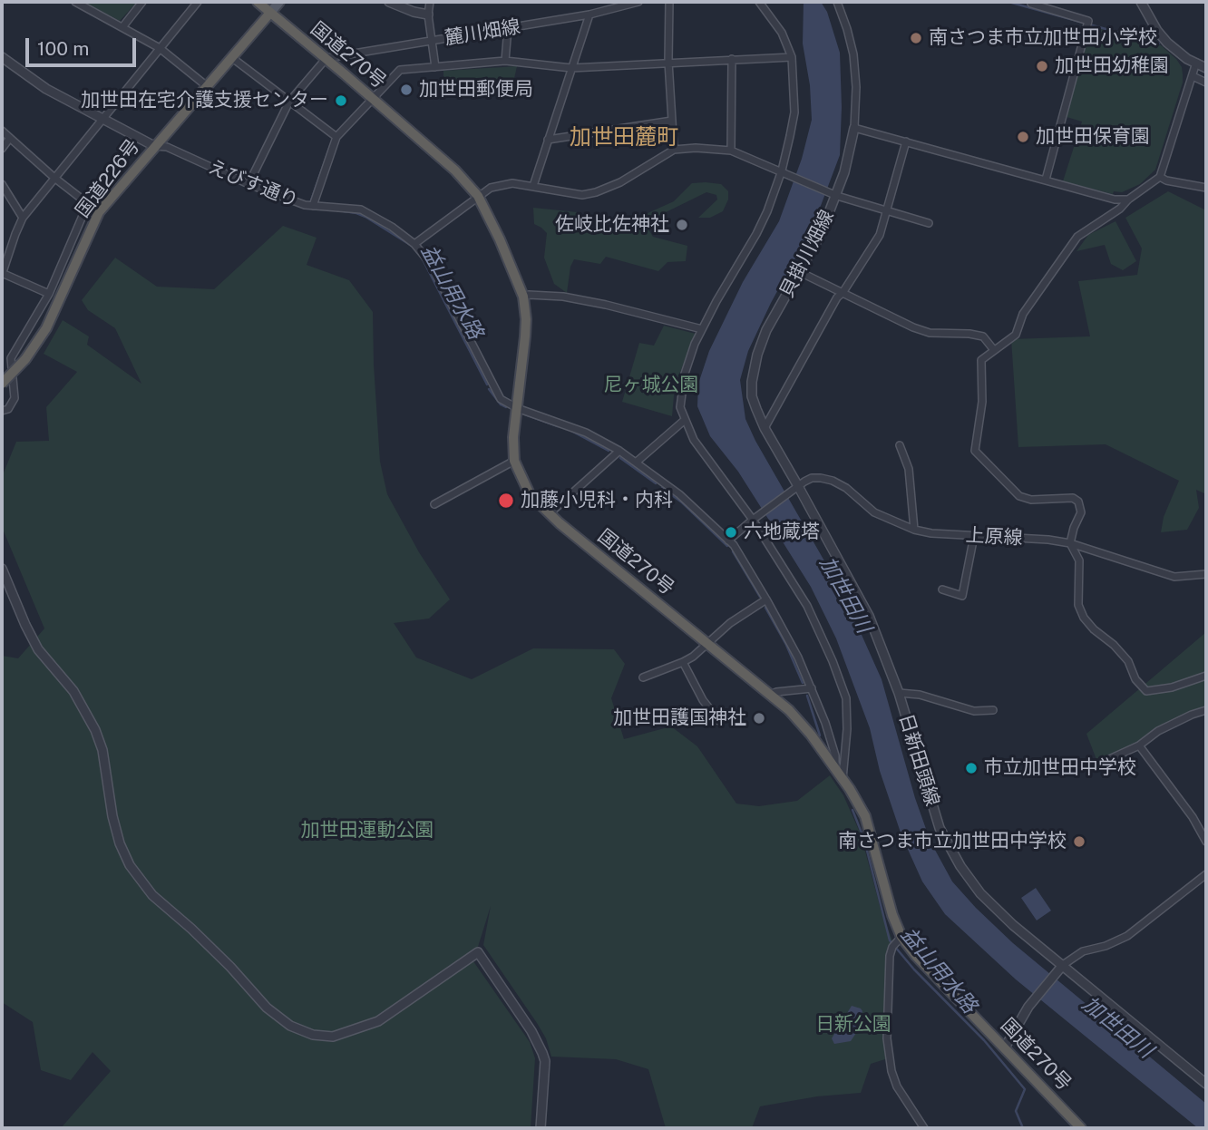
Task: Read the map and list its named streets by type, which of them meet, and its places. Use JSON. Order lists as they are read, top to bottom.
{
  "streets": {
    "highway": ["国道270号", "国道226号"],
    "street": [
      "麓川畑線",
      "えびす通り",
      "貝掛川畑線",
      "上原線",
      "日新田頭線"
    ]
  },
  "crossings": [
    ["麓川畑線", "国道270号"],
    ["国道270号", "国道226号"],
    ["国道270号", "えびす通り"],
    ["国道226号", "えびす通り"],
    ["貝掛川畑線", "上原線"],
    ["貝掛川畑線", "日新田頭線"],
    ["上原線", "日新田頭線"]
  ],
  "districts": ["加世田麓町"],
  "water": ["益山用水路", "加世田川"],
  "parks": ["尼ヶ城公園", "加世田運動公園", "日新公園"],
  "places": [
    "南さつま市立加世田小学校",
    "加世田幼稚園",
    "加世田郵便局",
    "加世田在宅介護支援センター",
    "加世田保育園",
    "佐岐比佐神社",
    "加藤小児科・内科",
    "六地蔵塔",
    "加世田護国神社",
    "市立加世田中学校",
    "南さつま市立加世田中学校"
  ],
  "scale_bar": "100 m"
}
